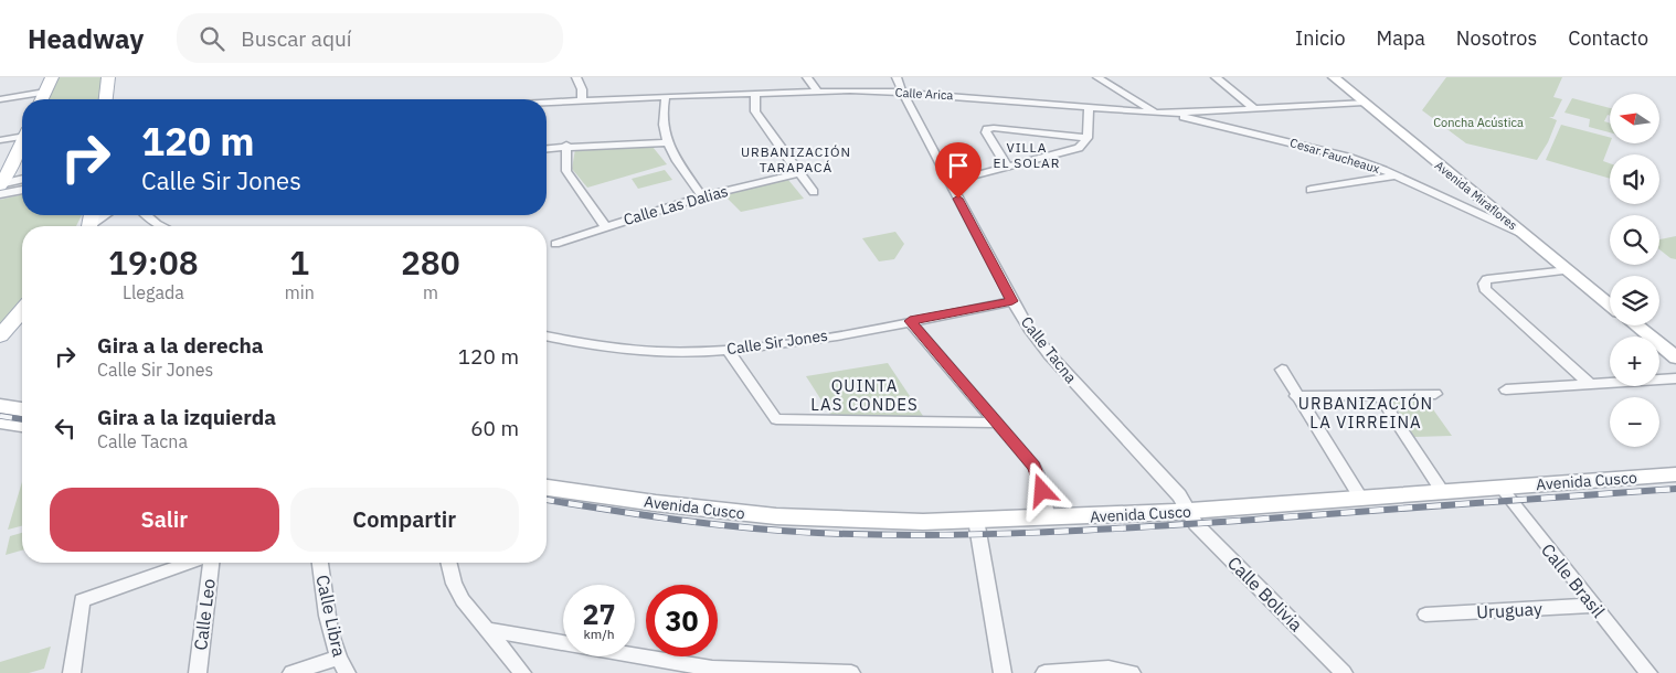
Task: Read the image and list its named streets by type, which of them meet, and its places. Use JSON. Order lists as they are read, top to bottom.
{
  "streets": {
    "main road": ["Avenida Miraflores", "Avenida Cusco"],
    "street": [
      "Calle Arica",
      "Cesar Faucheaux",
      "Calle Las Dalias",
      "Calle Sir Jones",
      "Calle Tacna",
      "Calle Brasil",
      "Calle Bolivia",
      "Uruguay",
      "Calle Leo",
      "Calle Libra"
    ]
  },
  "crossings": [
    ["Calle Arica", "Cesar Faucheaux"],
    ["Calle Arica", "Avenida Miraflores"],
    ["Calle Arica", "Calle Tacna"],
    ["Cesar Faucheaux", "Avenida Miraflores"],
    ["Calle Sir Jones", "Calle Tacna"],
    ["Calle Tacna", "Avenida Cusco"],
    ["Calle Tacna", "Calle Bolivia"],
    ["Avenida Cusco", "Calle Brasil"],
    ["Avenida Cusco", "Calle Bolivia"],
    ["Calle Brasil", "Uruguay"]
  ],
  "districts": [
    "VILLA EL SOLAR",
    "URBANIZACIÓN TARAPACÁ",
    "QUINTA LAS CONDES",
    "URBANIZACIÓN LA VIRREINA"
  ],
  "parks": ["Concha Acústica"],
  "north": "left",
  "page": {
    "header": "Headway",
    "search": "Buscar aquí",
    "nav": [
      "Inicio",
      "Mapa",
      "Nosotros",
      "Contacto"
    ],
    "map_buttons": ["+", "−"],
    "turn": ["120 m", "Calle Sir Jones"],
    "eta": [
      "19:08",
      "Llegada",
      "1",
      "min",
      "280",
      "m"
    ],
    "list": [
      {
        "name": "Gira a la derecha",
        "note": "Calle Sir Jones",
        "value": "120 m"
      },
      {
        "name": "Gira a la izquierda",
        "note": "Calle Tacna",
        "value": "60 m"
      }
    ],
    "buttons": ["Salir", "Compartir"],
    "speed": "27 km/h",
    "limit": "30"
  }
}
